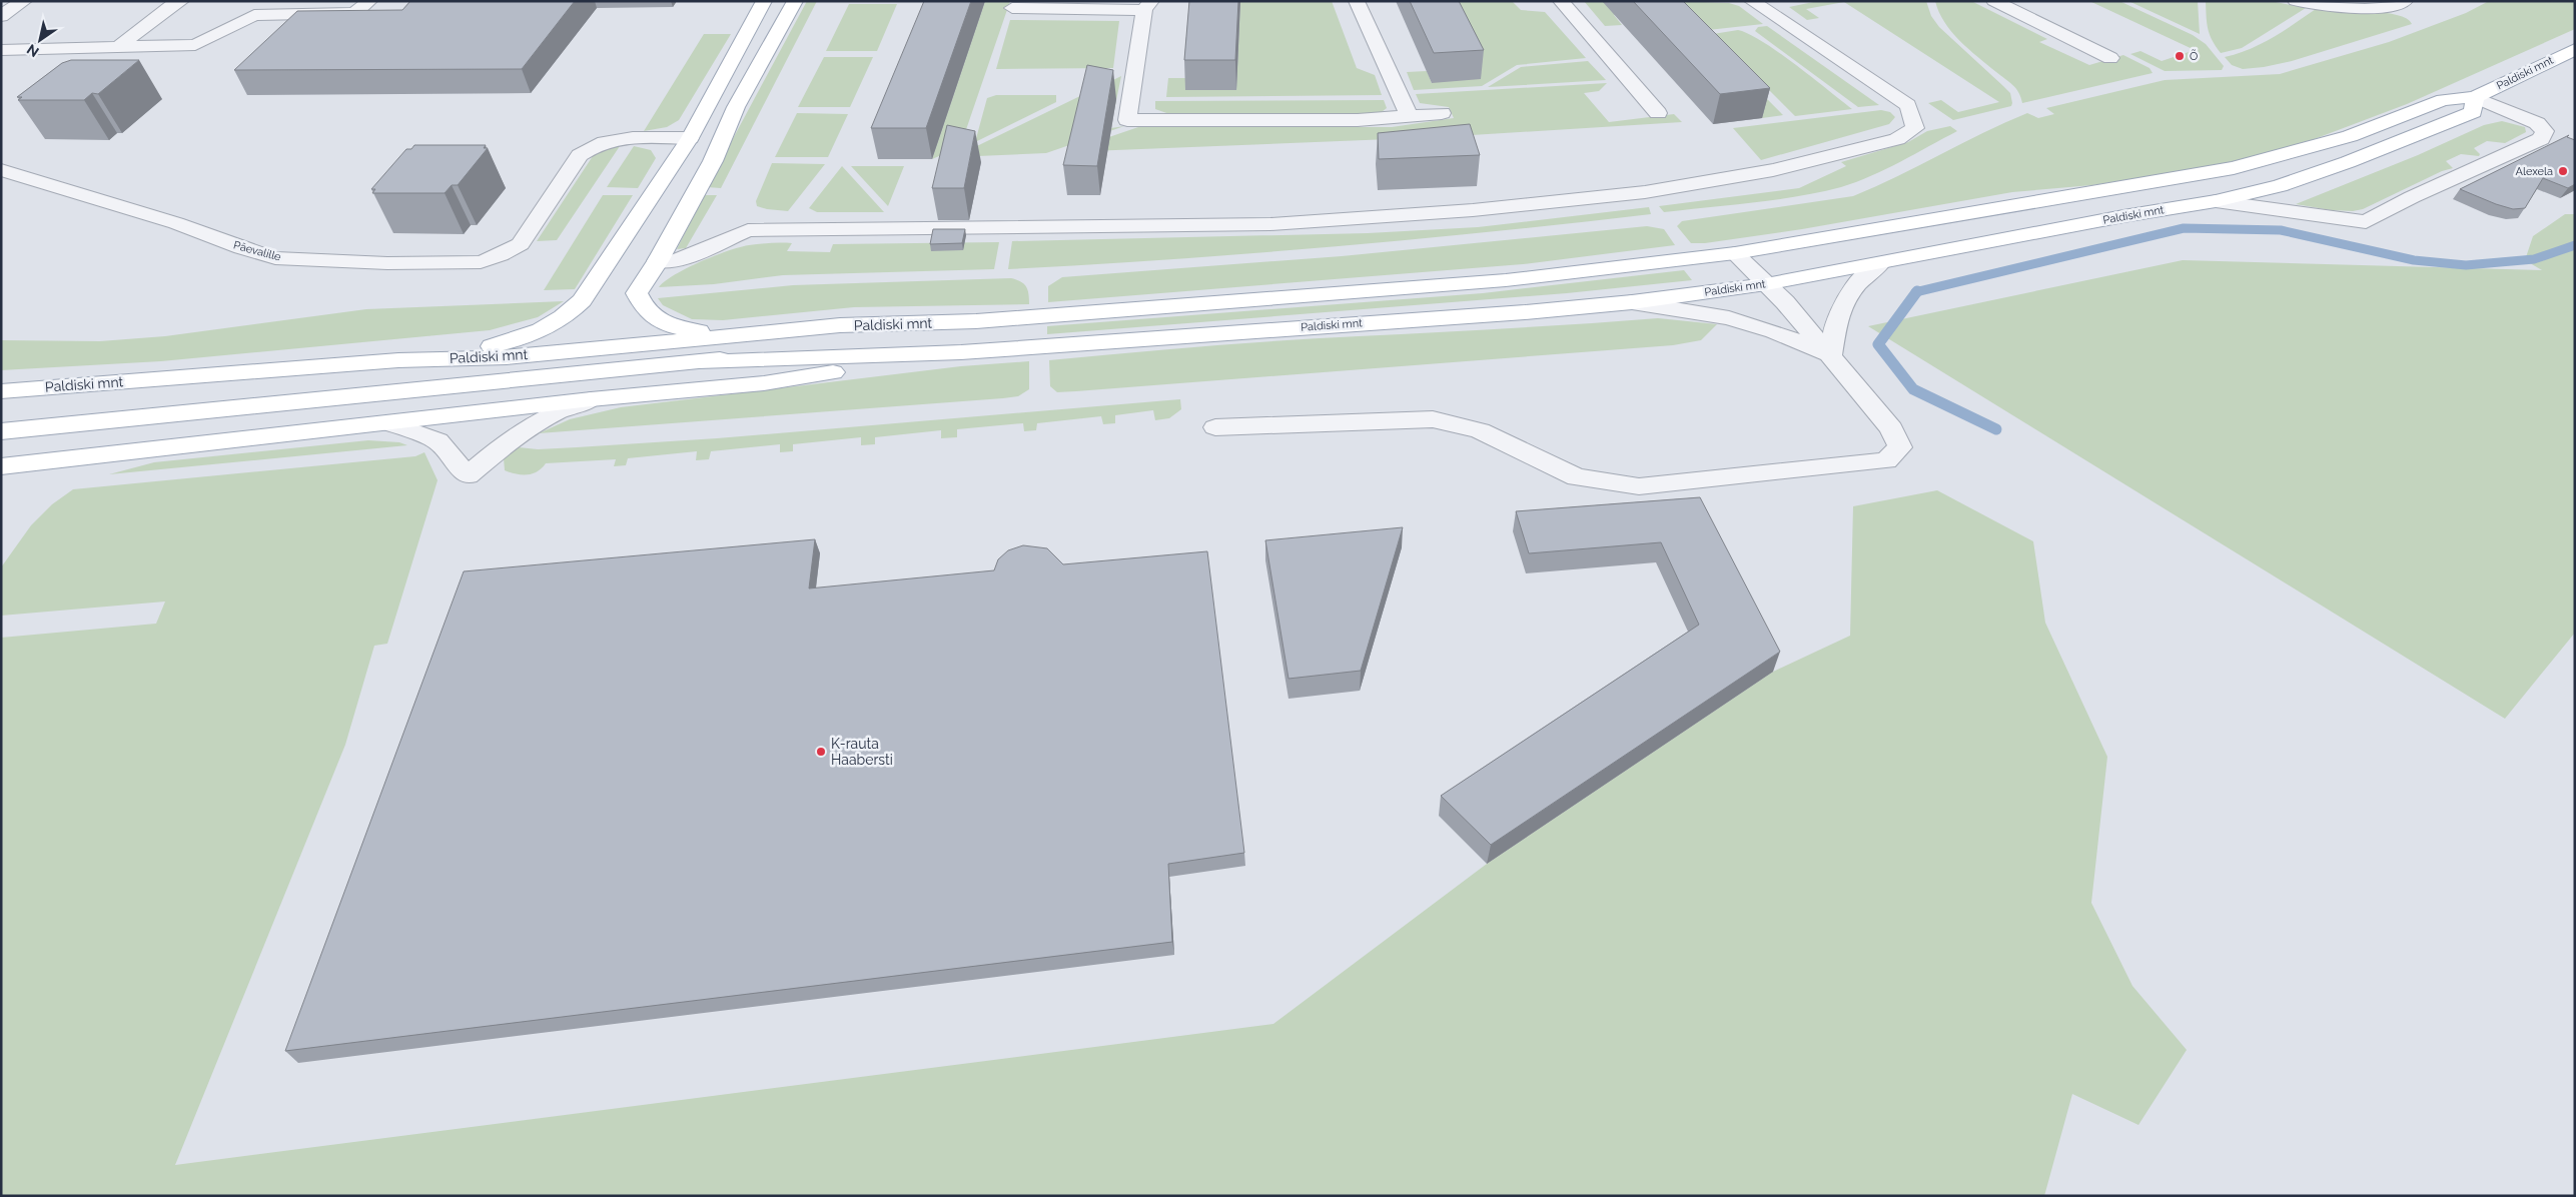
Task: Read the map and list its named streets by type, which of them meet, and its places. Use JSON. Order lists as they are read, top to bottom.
{
  "streets": {
    "main road": ["Paldiski mnt"],
    "street": ["Päevalille"]
  },
  "places": ["Õ", "Alexela", "K-rauta Haabersti"],
  "north": "bottom left"
}
